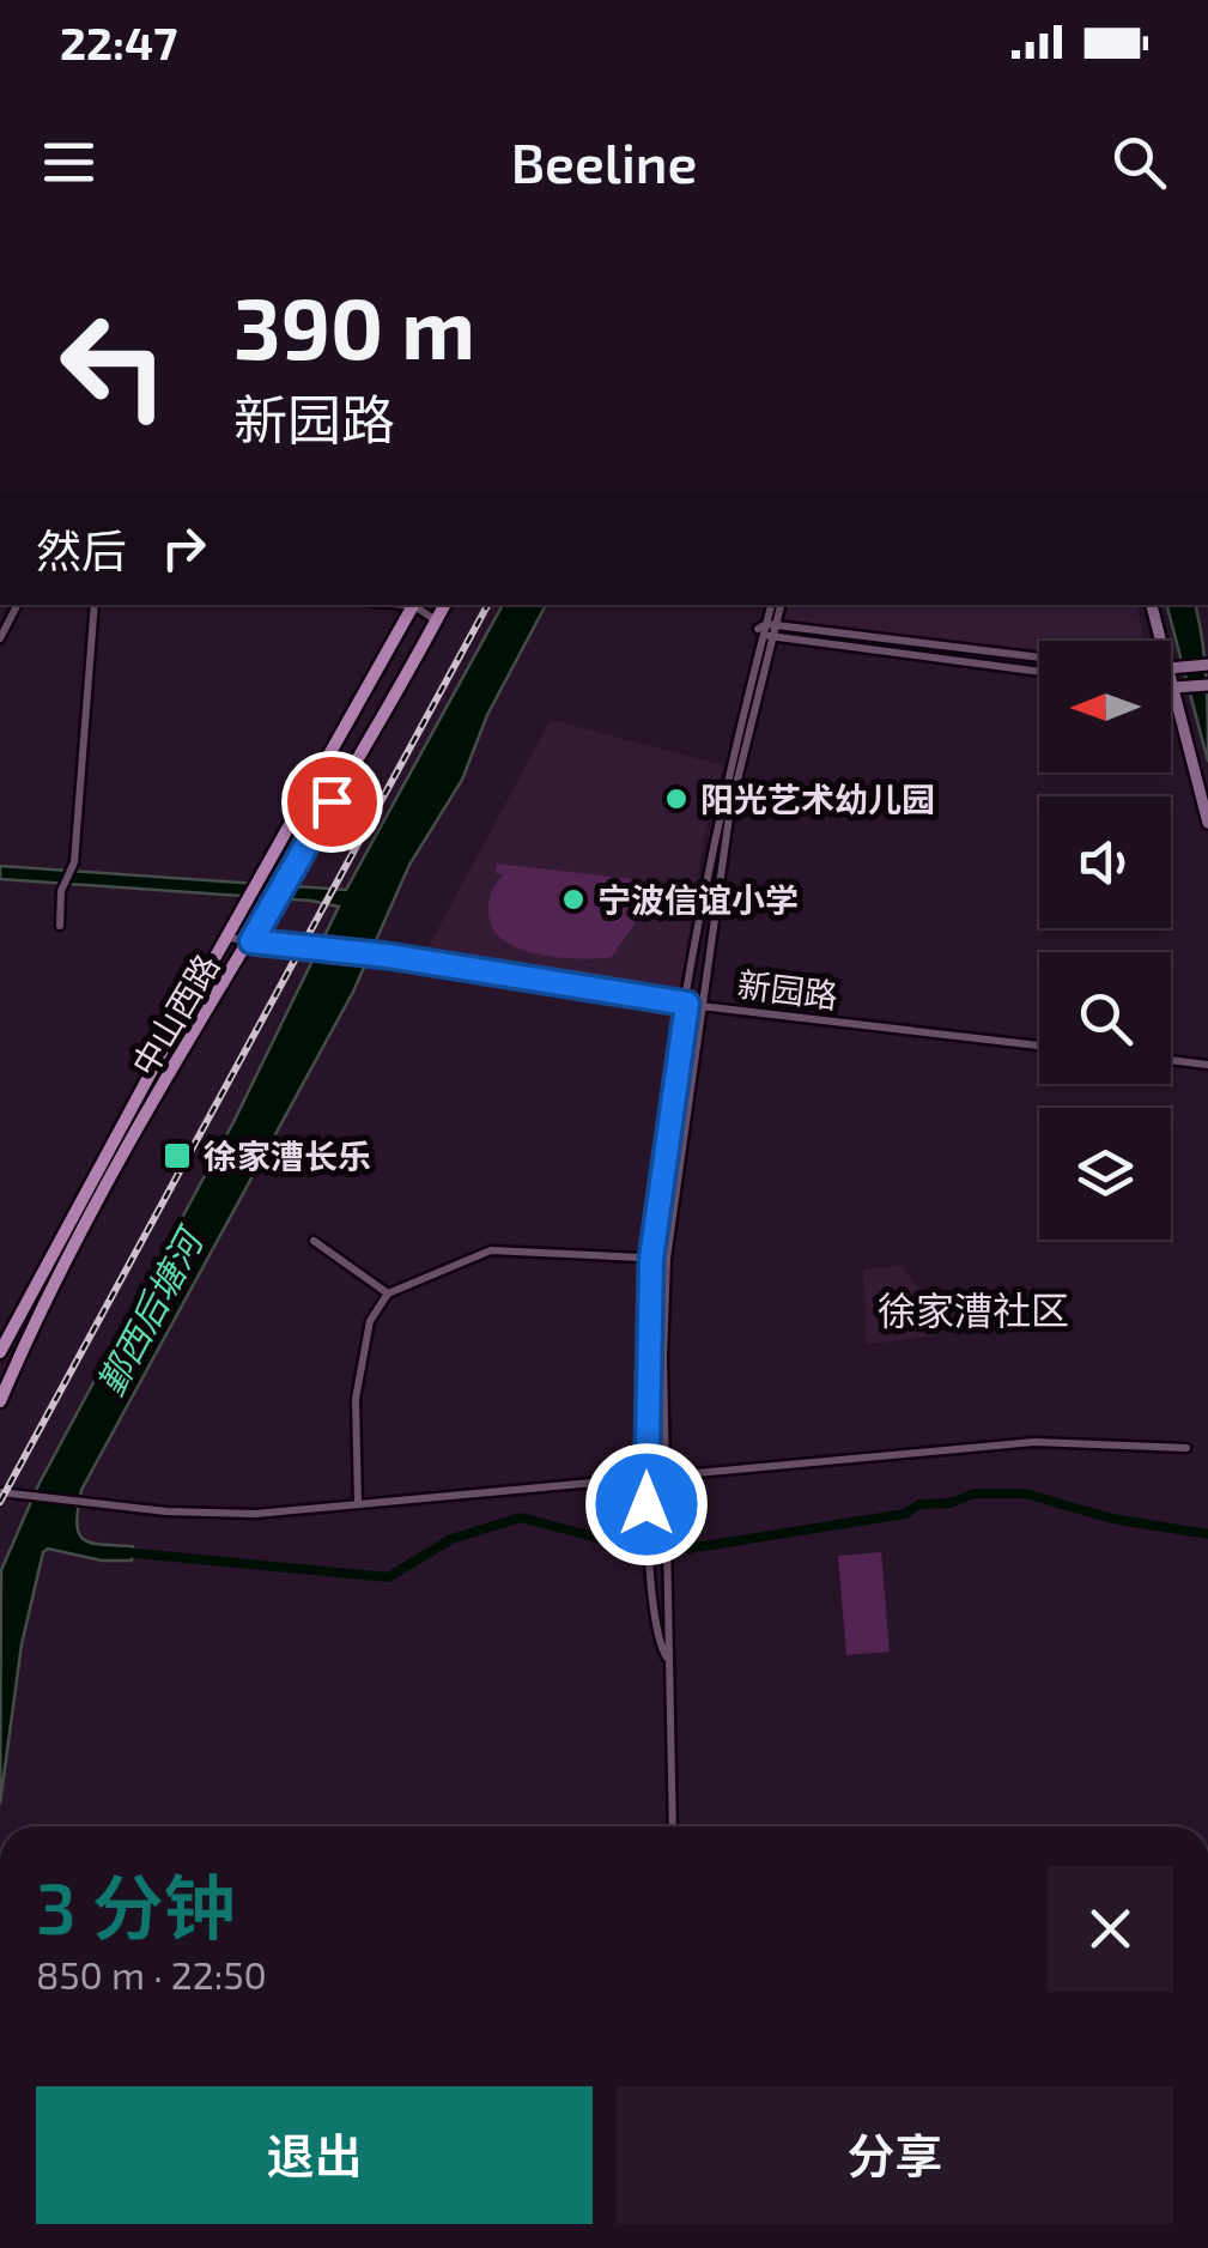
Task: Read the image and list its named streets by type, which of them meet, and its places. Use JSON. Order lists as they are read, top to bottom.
{
  "streets": {
    "main road": ["中山西路"],
    "street": ["新园路"]
  },
  "crossings": [
    ["新园路", "中山西路"]
  ],
  "districts": ["徐家漕社区"],
  "water": ["鄞西后塘河"],
  "places": {
    "other": ["阳光艺术幼儿园", "宁波信谊小学"],
    "transit": ["徐家漕长乐"]
  },
  "north": "left",
  "page": {
    "status": "22:47",
    "header": "Beeline",
    "turn": ["390 m", "新园路"],
    "then": "然后",
    "heading": ["3 分钟", "850 m · 22:50"],
    "buttons": ["退出", "分享"]
  }
}
